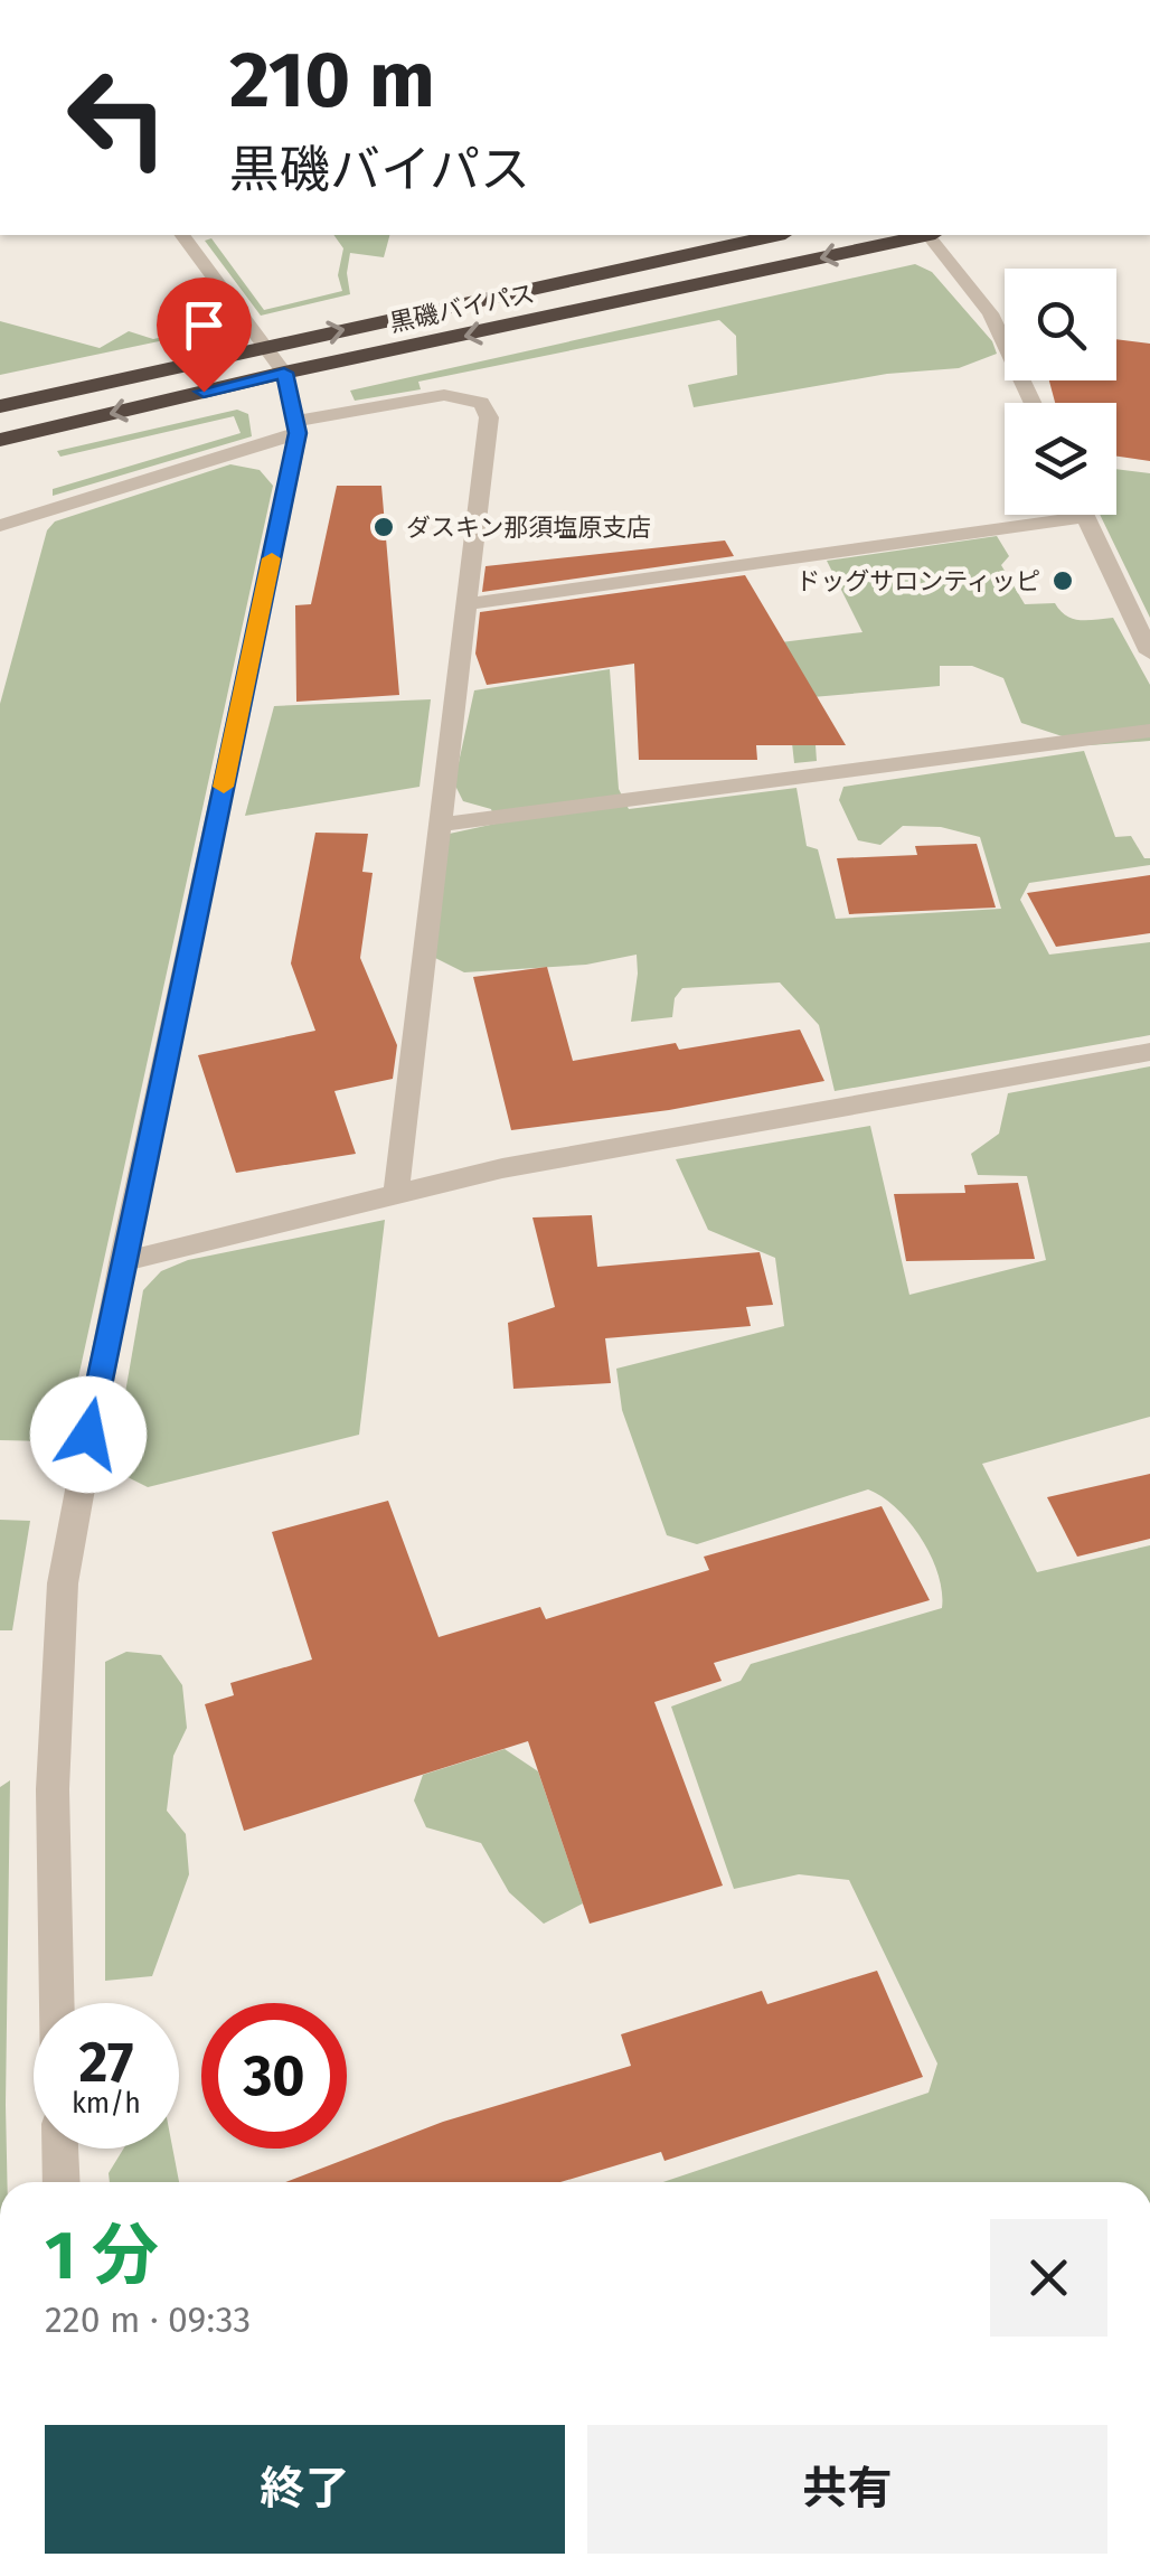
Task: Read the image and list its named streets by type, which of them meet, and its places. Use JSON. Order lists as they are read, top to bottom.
{
  "streets": {
    "highway": ["黒磯バイパス"]
  },
  "places": ["ダスキン那須塩原支店", "ドッグサロンティッピ"],
  "page": {
    "turn": ["210 m", "黒磯バイパス"],
    "speed": "27 km/h",
    "limit": "30",
    "heading": ["1 分", "220 m · 09:33"],
    "buttons": ["終了", "共有"]
  }
}
